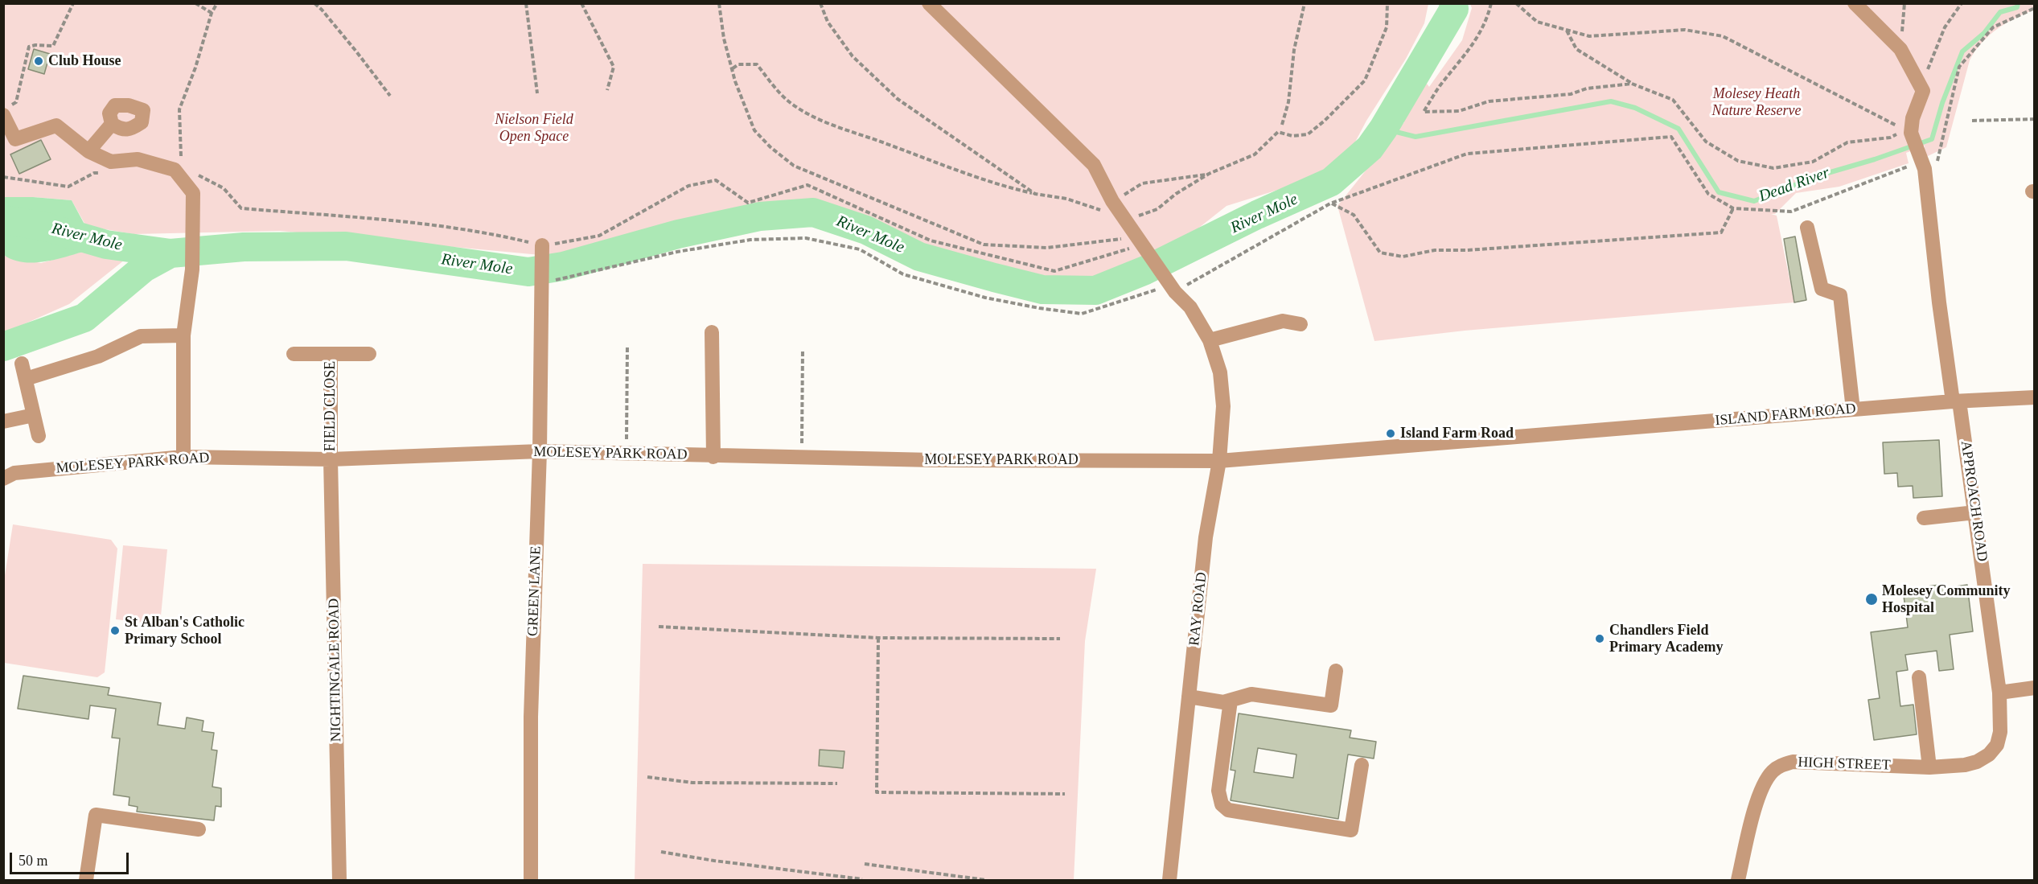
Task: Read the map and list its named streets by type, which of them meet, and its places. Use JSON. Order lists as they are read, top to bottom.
{
  "streets": {
    "street": [
      "FIELD CLOSE",
      "ISLAND FARM ROAD",
      "MOLESEY PARK ROAD",
      "APPROACH ROAD",
      "GREEN LANE",
      "RAY ROAD",
      "NIGHTINGALE ROAD",
      "HIGH STREET"
    ]
  },
  "crossings": [
    ["FIELD CLOSE", "MOLESEY PARK ROAD"],
    ["FIELD CLOSE", "NIGHTINGALE ROAD"],
    ["ISLAND FARM ROAD", "MOLESEY PARK ROAD"],
    ["ISLAND FARM ROAD", "APPROACH ROAD"],
    ["ISLAND FARM ROAD", "RAY ROAD"],
    ["MOLESEY PARK ROAD", "GREEN LANE"],
    ["MOLESEY PARK ROAD", "RAY ROAD"],
    ["MOLESEY PARK ROAD", "NIGHTINGALE ROAD"],
    ["APPROACH ROAD", "HIGH STREET"]
  ],
  "water": ["Dead River", "River Mole"],
  "parks": ["Molesey Heath Nature Reserve", "Nielson Field Open Space"],
  "places": [
    "Club House",
    "Island Farm Road",
    "Molesey Community Hospital",
    "St Alban's Catholic Primary School",
    "Chandlers Field Primary Academy"
  ],
  "scale_bar": "50 m"
}
